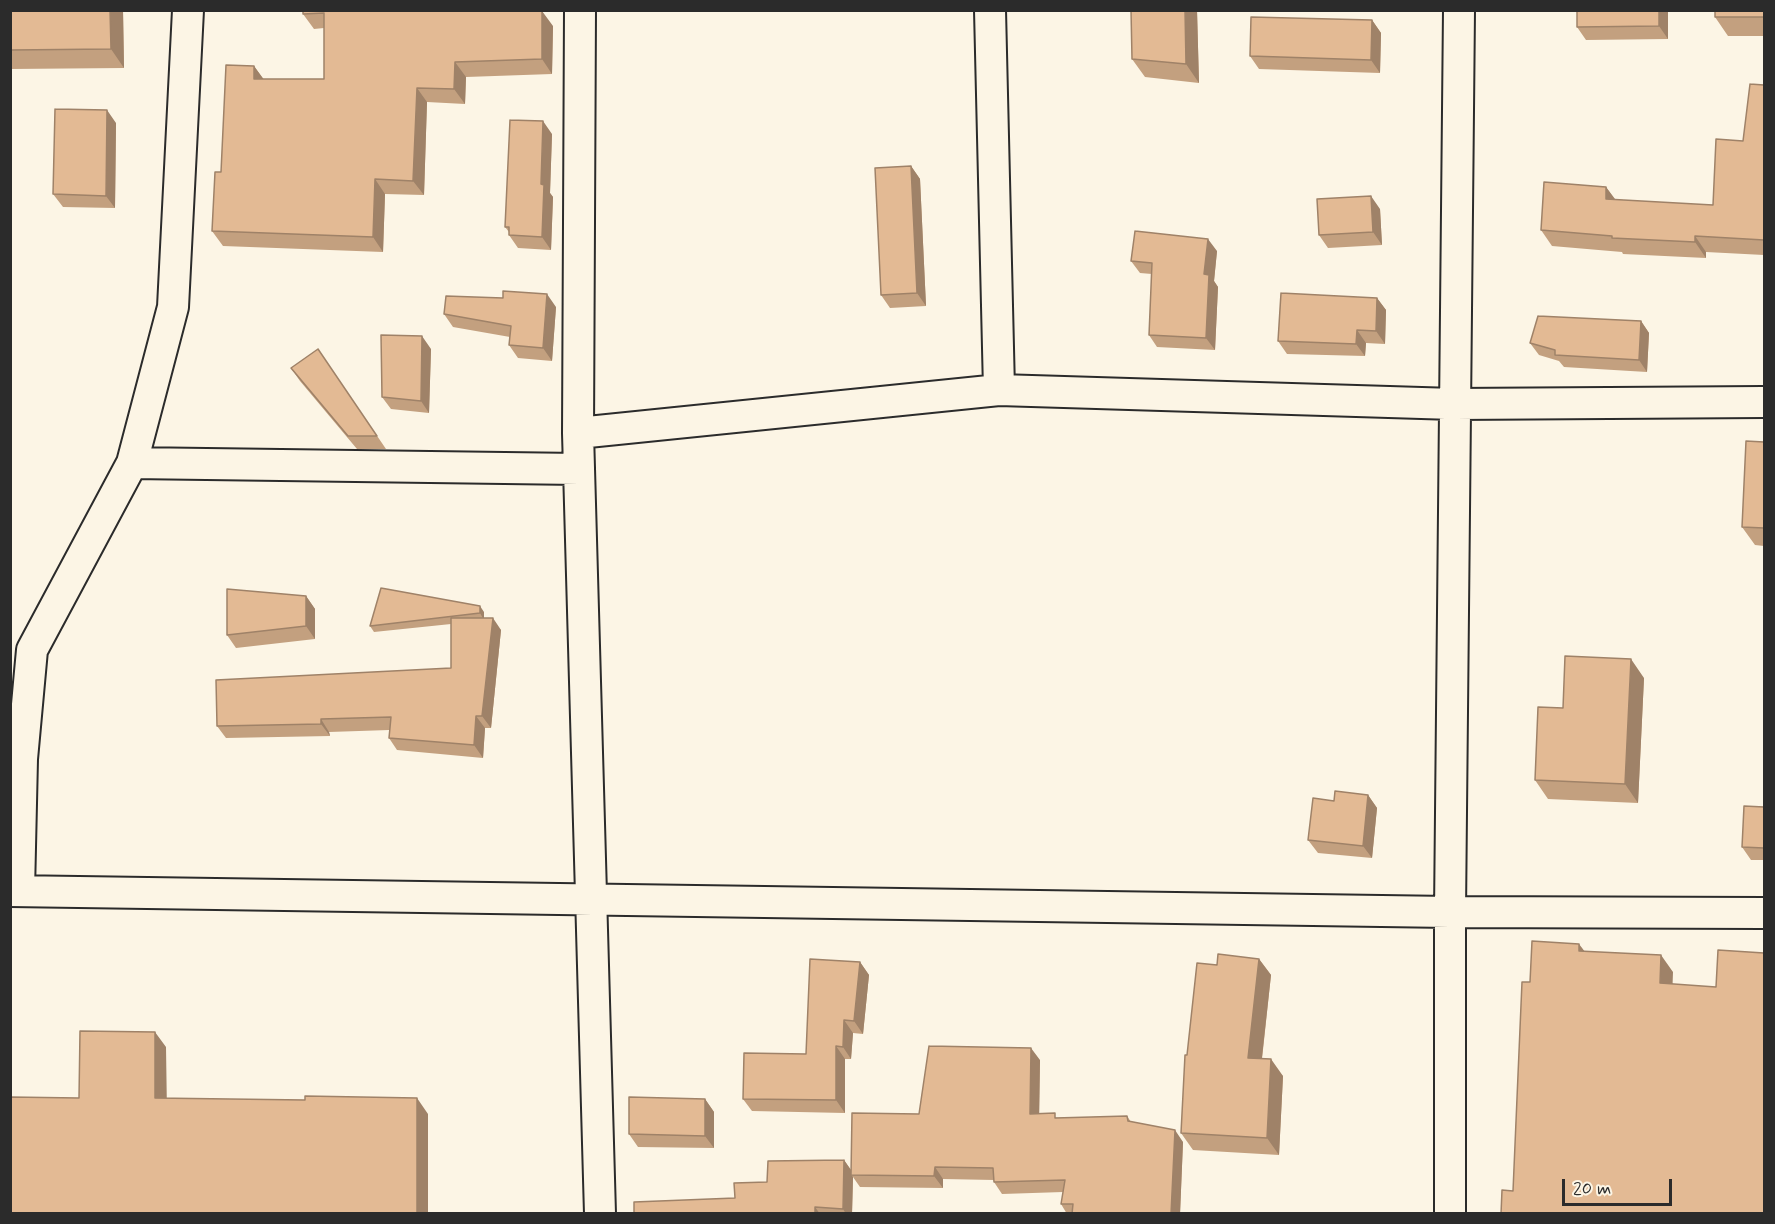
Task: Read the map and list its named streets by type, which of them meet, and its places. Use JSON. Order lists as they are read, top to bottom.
{
  "scale_bar": "20 m"
}
